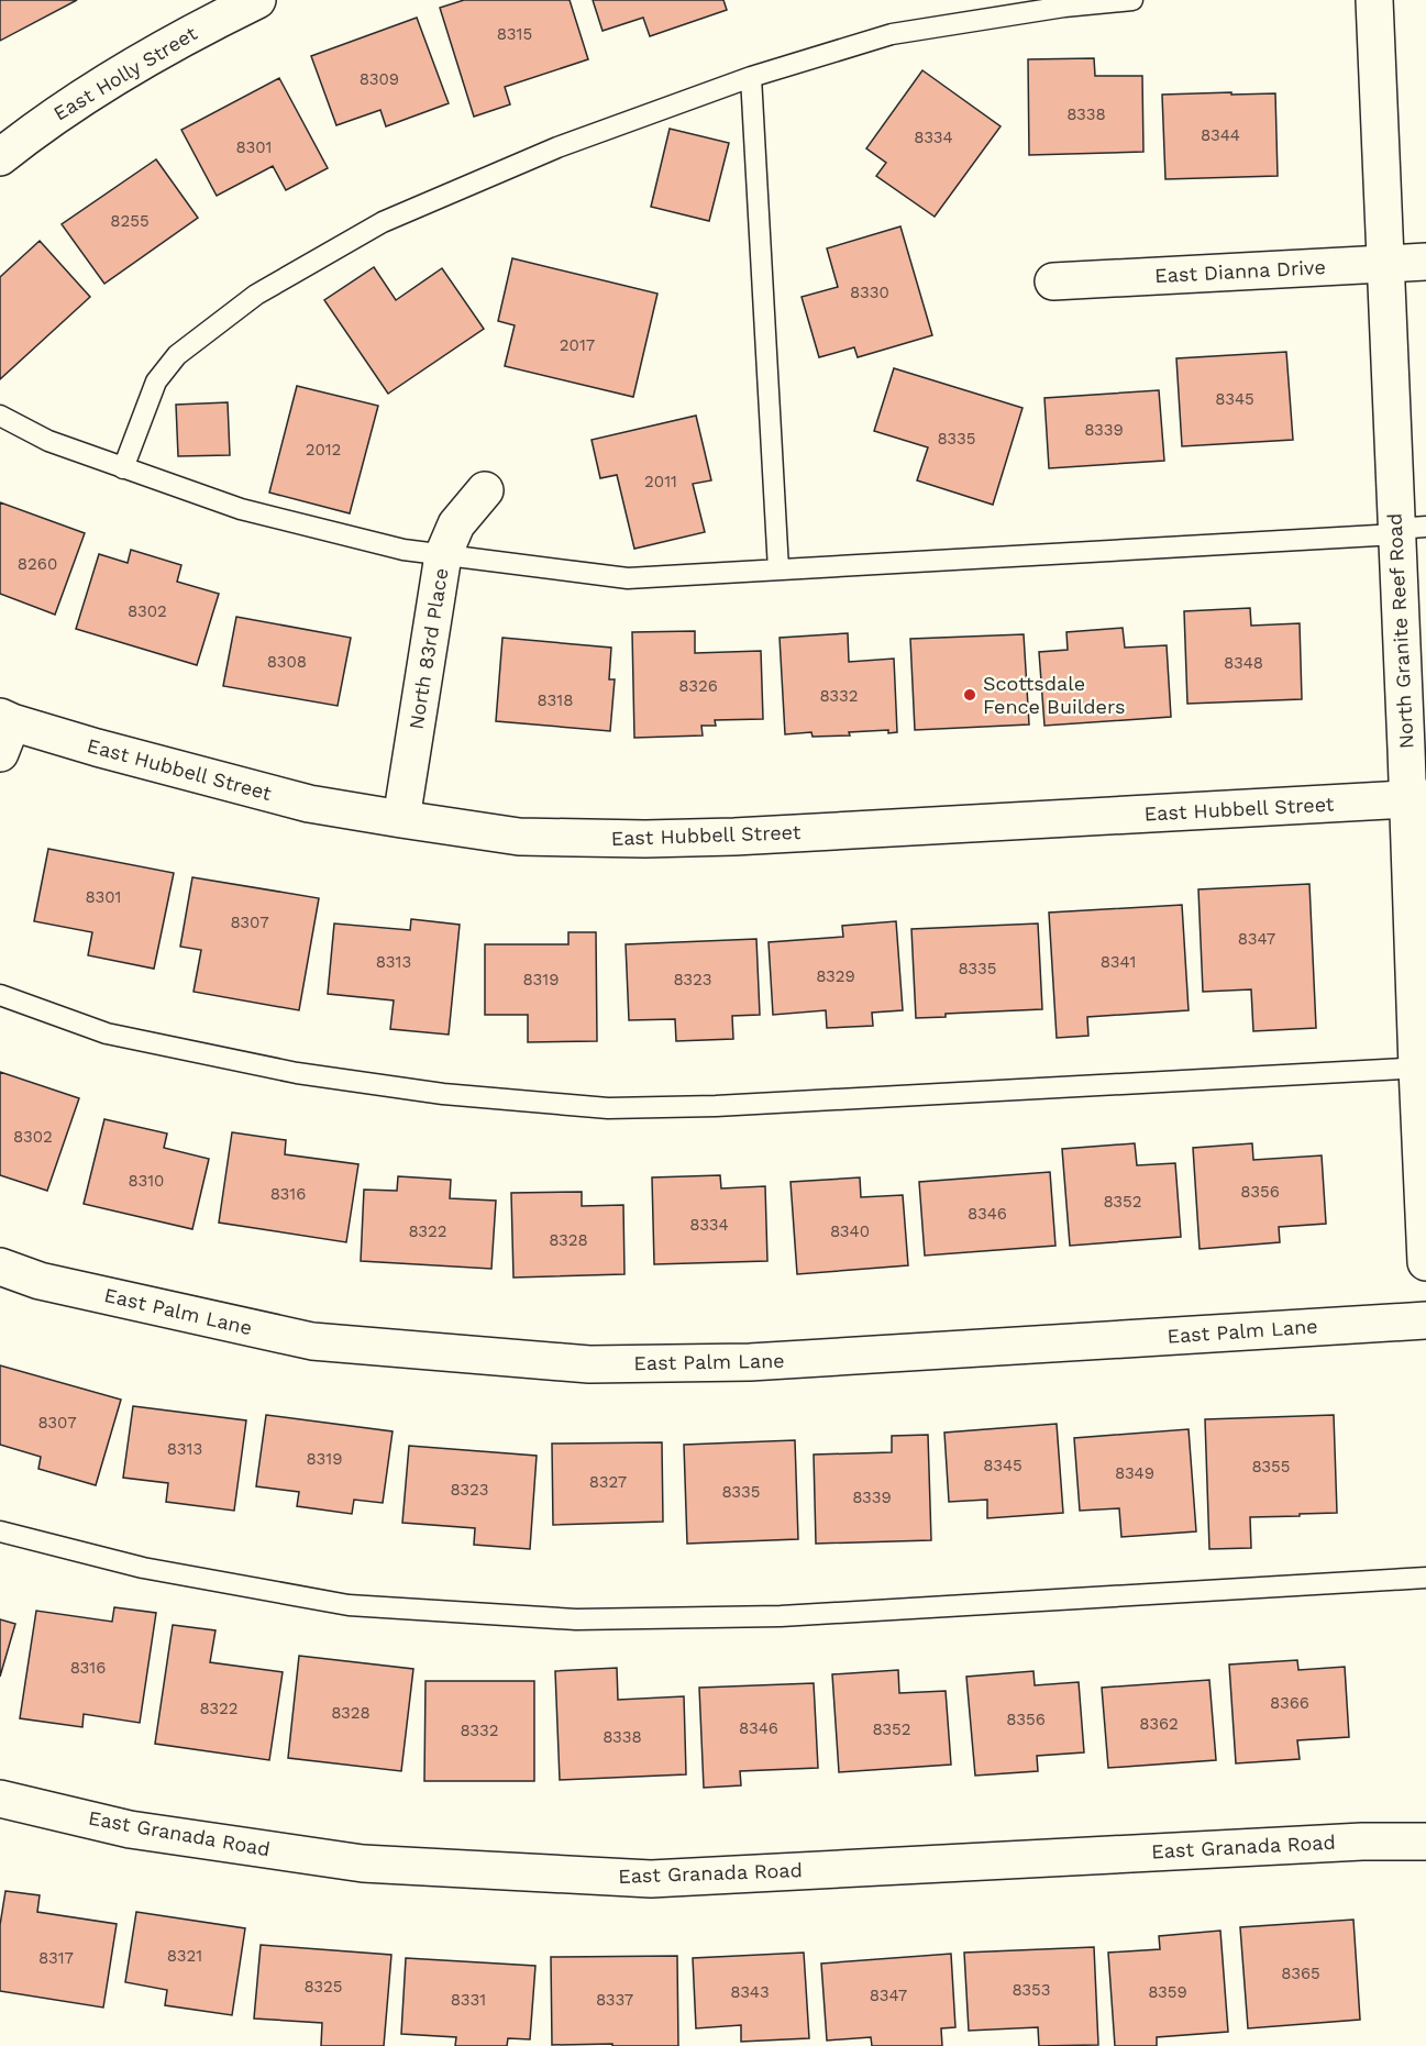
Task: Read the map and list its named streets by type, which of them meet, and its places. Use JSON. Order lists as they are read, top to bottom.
{
  "streets": {
    "street": [
      "East Holly Street",
      "East Dianna Drive",
      "North Granite Reef Road",
      "North 83rd Place",
      "East Hubbell Street",
      "East Palm Lane",
      "East Granada Road"
    ]
  },
  "crossings": [
    ["East Dianna Drive", "North Granite Reef Road"],
    ["North Granite Reef Road", "East Hubbell Street"],
    ["North 83rd Place", "East Hubbell Street"]
  ],
  "places": ["Scottsdale Fence Builders"],
  "house_numbers": [
    "8315",
    "8309",
    "8338",
    "8344",
    "8334",
    "8301",
    "8255",
    "8330",
    "2017",
    "8345",
    "8339",
    "8335",
    "2012",
    "2011",
    "8260",
    "8302",
    "8308",
    "8348",
    "8326",
    "8332",
    "8318",
    "8301",
    "8307",
    "8347",
    "8313",
    "8341",
    "8335",
    "8329",
    "8319",
    "8323",
    "8302",
    "8310",
    "8356",
    "8316",
    "8352",
    "8346",
    "8334",
    "8322",
    "8340",
    "8328",
    "8307",
    "8313",
    "8319",
    "8345",
    "8355",
    "8349",
    "8327",
    "8323",
    "8335",
    "8339",
    "8316",
    "8366",
    "8322",
    "8328",
    "8356",
    "8362",
    "8346",
    "8352",
    "8332",
    "8338",
    "8321",
    "8317",
    "8365",
    "8325",
    "8353",
    "8343",
    "8359",
    "8347",
    "8331",
    "8337"
  ]
}
